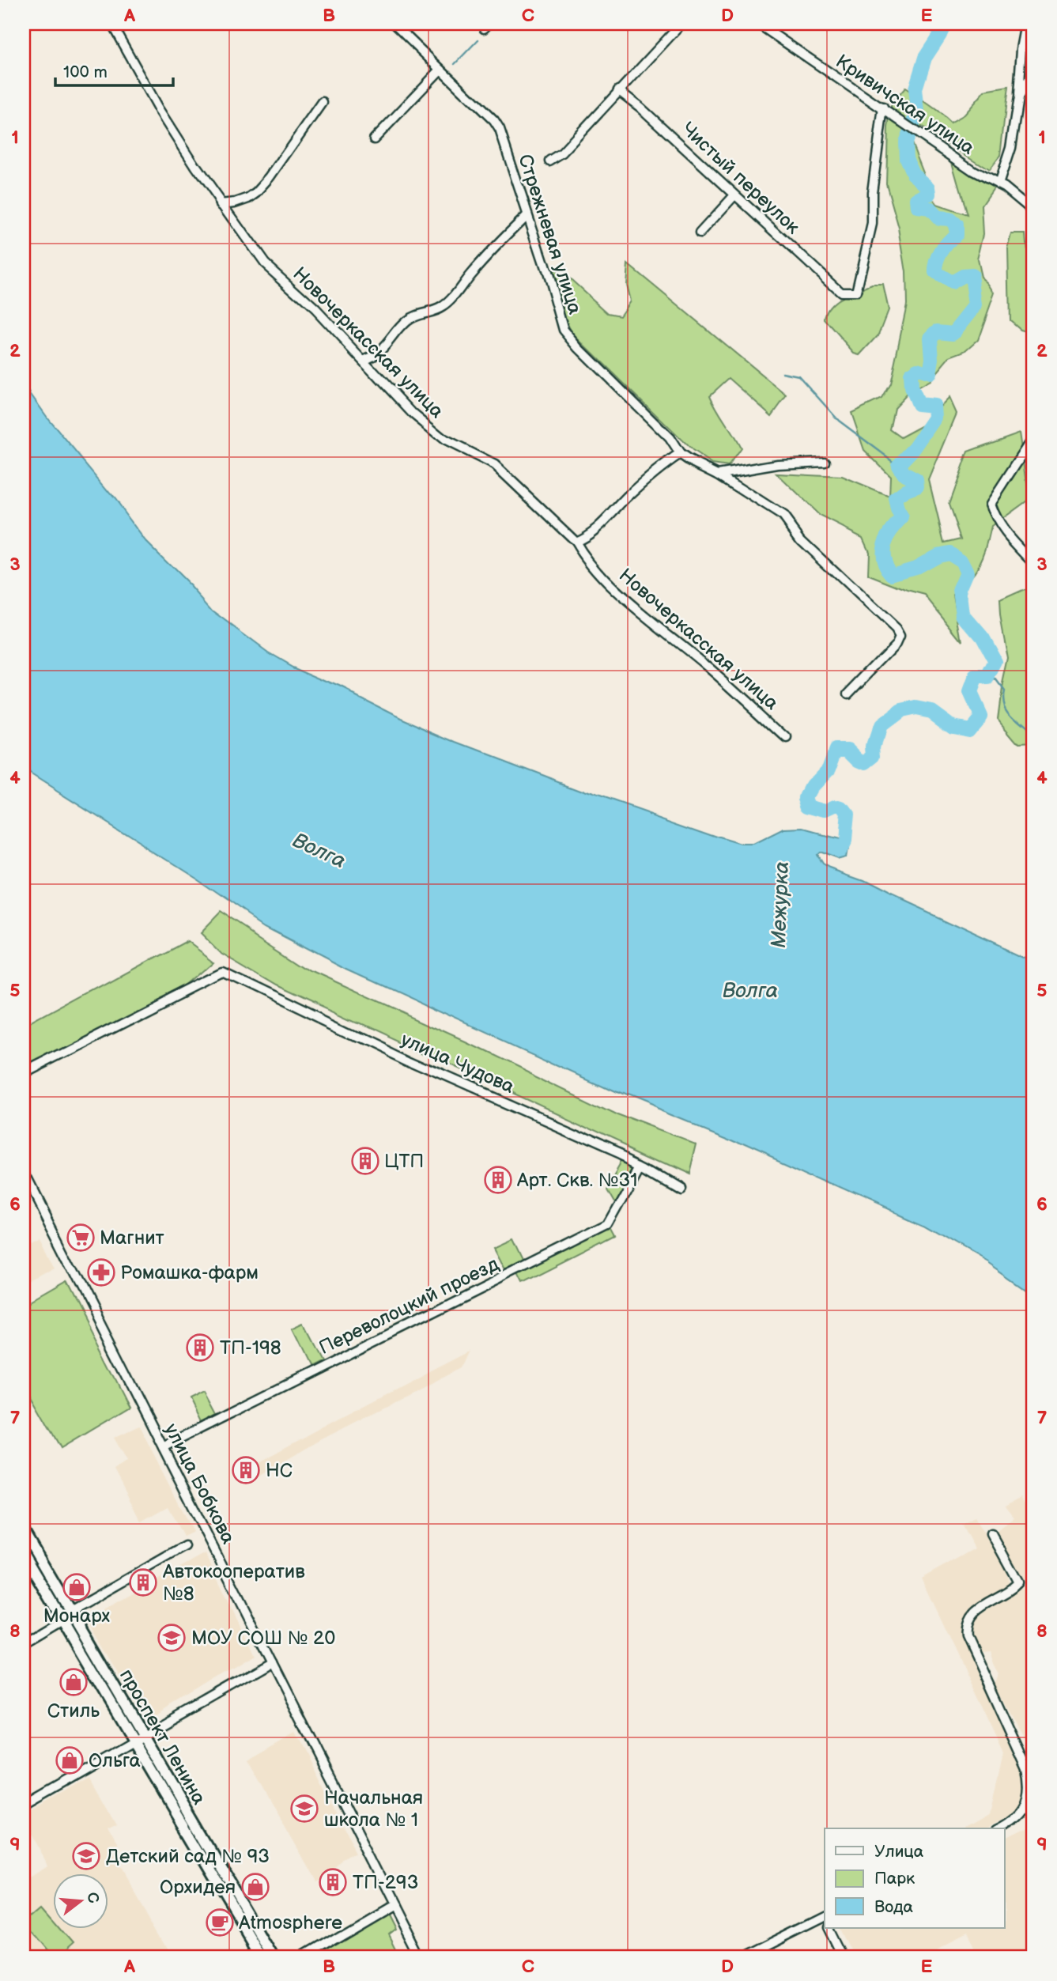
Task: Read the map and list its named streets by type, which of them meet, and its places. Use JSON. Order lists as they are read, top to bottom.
{
  "streets": {
    "main road": ["проспект Ленина"],
    "street": [
      "Кривичская улица",
      "Чистый переулок",
      "Стрежневая улица",
      "Новочеркасская улица",
      "улица Чудова",
      "Переволоцкий проезд",
      "улица Бобкова"
    ]
  },
  "crossings": [
    ["Кривичская улица", "Чистый переулок"],
    ["улица Чудова", "Переволоцкий проезд"],
    ["Переволоцкий проезд", "улица Бобкова"]
  ],
  "water": ["Волга", "Межурка"],
  "places": {
    "building": [
      "ЦТП",
      "Арт. Скв. №31",
      "ТП-198",
      "НС",
      "Автокооператив №8",
      "ТП-293"
    ],
    "supermarket": ["Магнит"],
    "pharmacy": ["Ромашка-фарм"],
    "shop": [
      "Монарх",
      "Стиль",
      "Ольга",
      "Орхидея"
    ],
    "school or university": ["МОУ СОШ № 20", "Начальная школа № 1", "Детский сад № 93"],
    "cafe": ["Atmosphere"]
  },
  "legend": ["Улица", "Парк", "Вода"],
  "scale_bar": "100 m",
  "north": "right",
  "grid": {
    "columns": [
      "A",
      "B",
      "C",
      "D",
      "E"
    ],
    "rows": [
      "1",
      "2",
      "3",
      "4",
      "5",
      "6",
      "7",
      "8",
      "9"
    ]
  }
}
